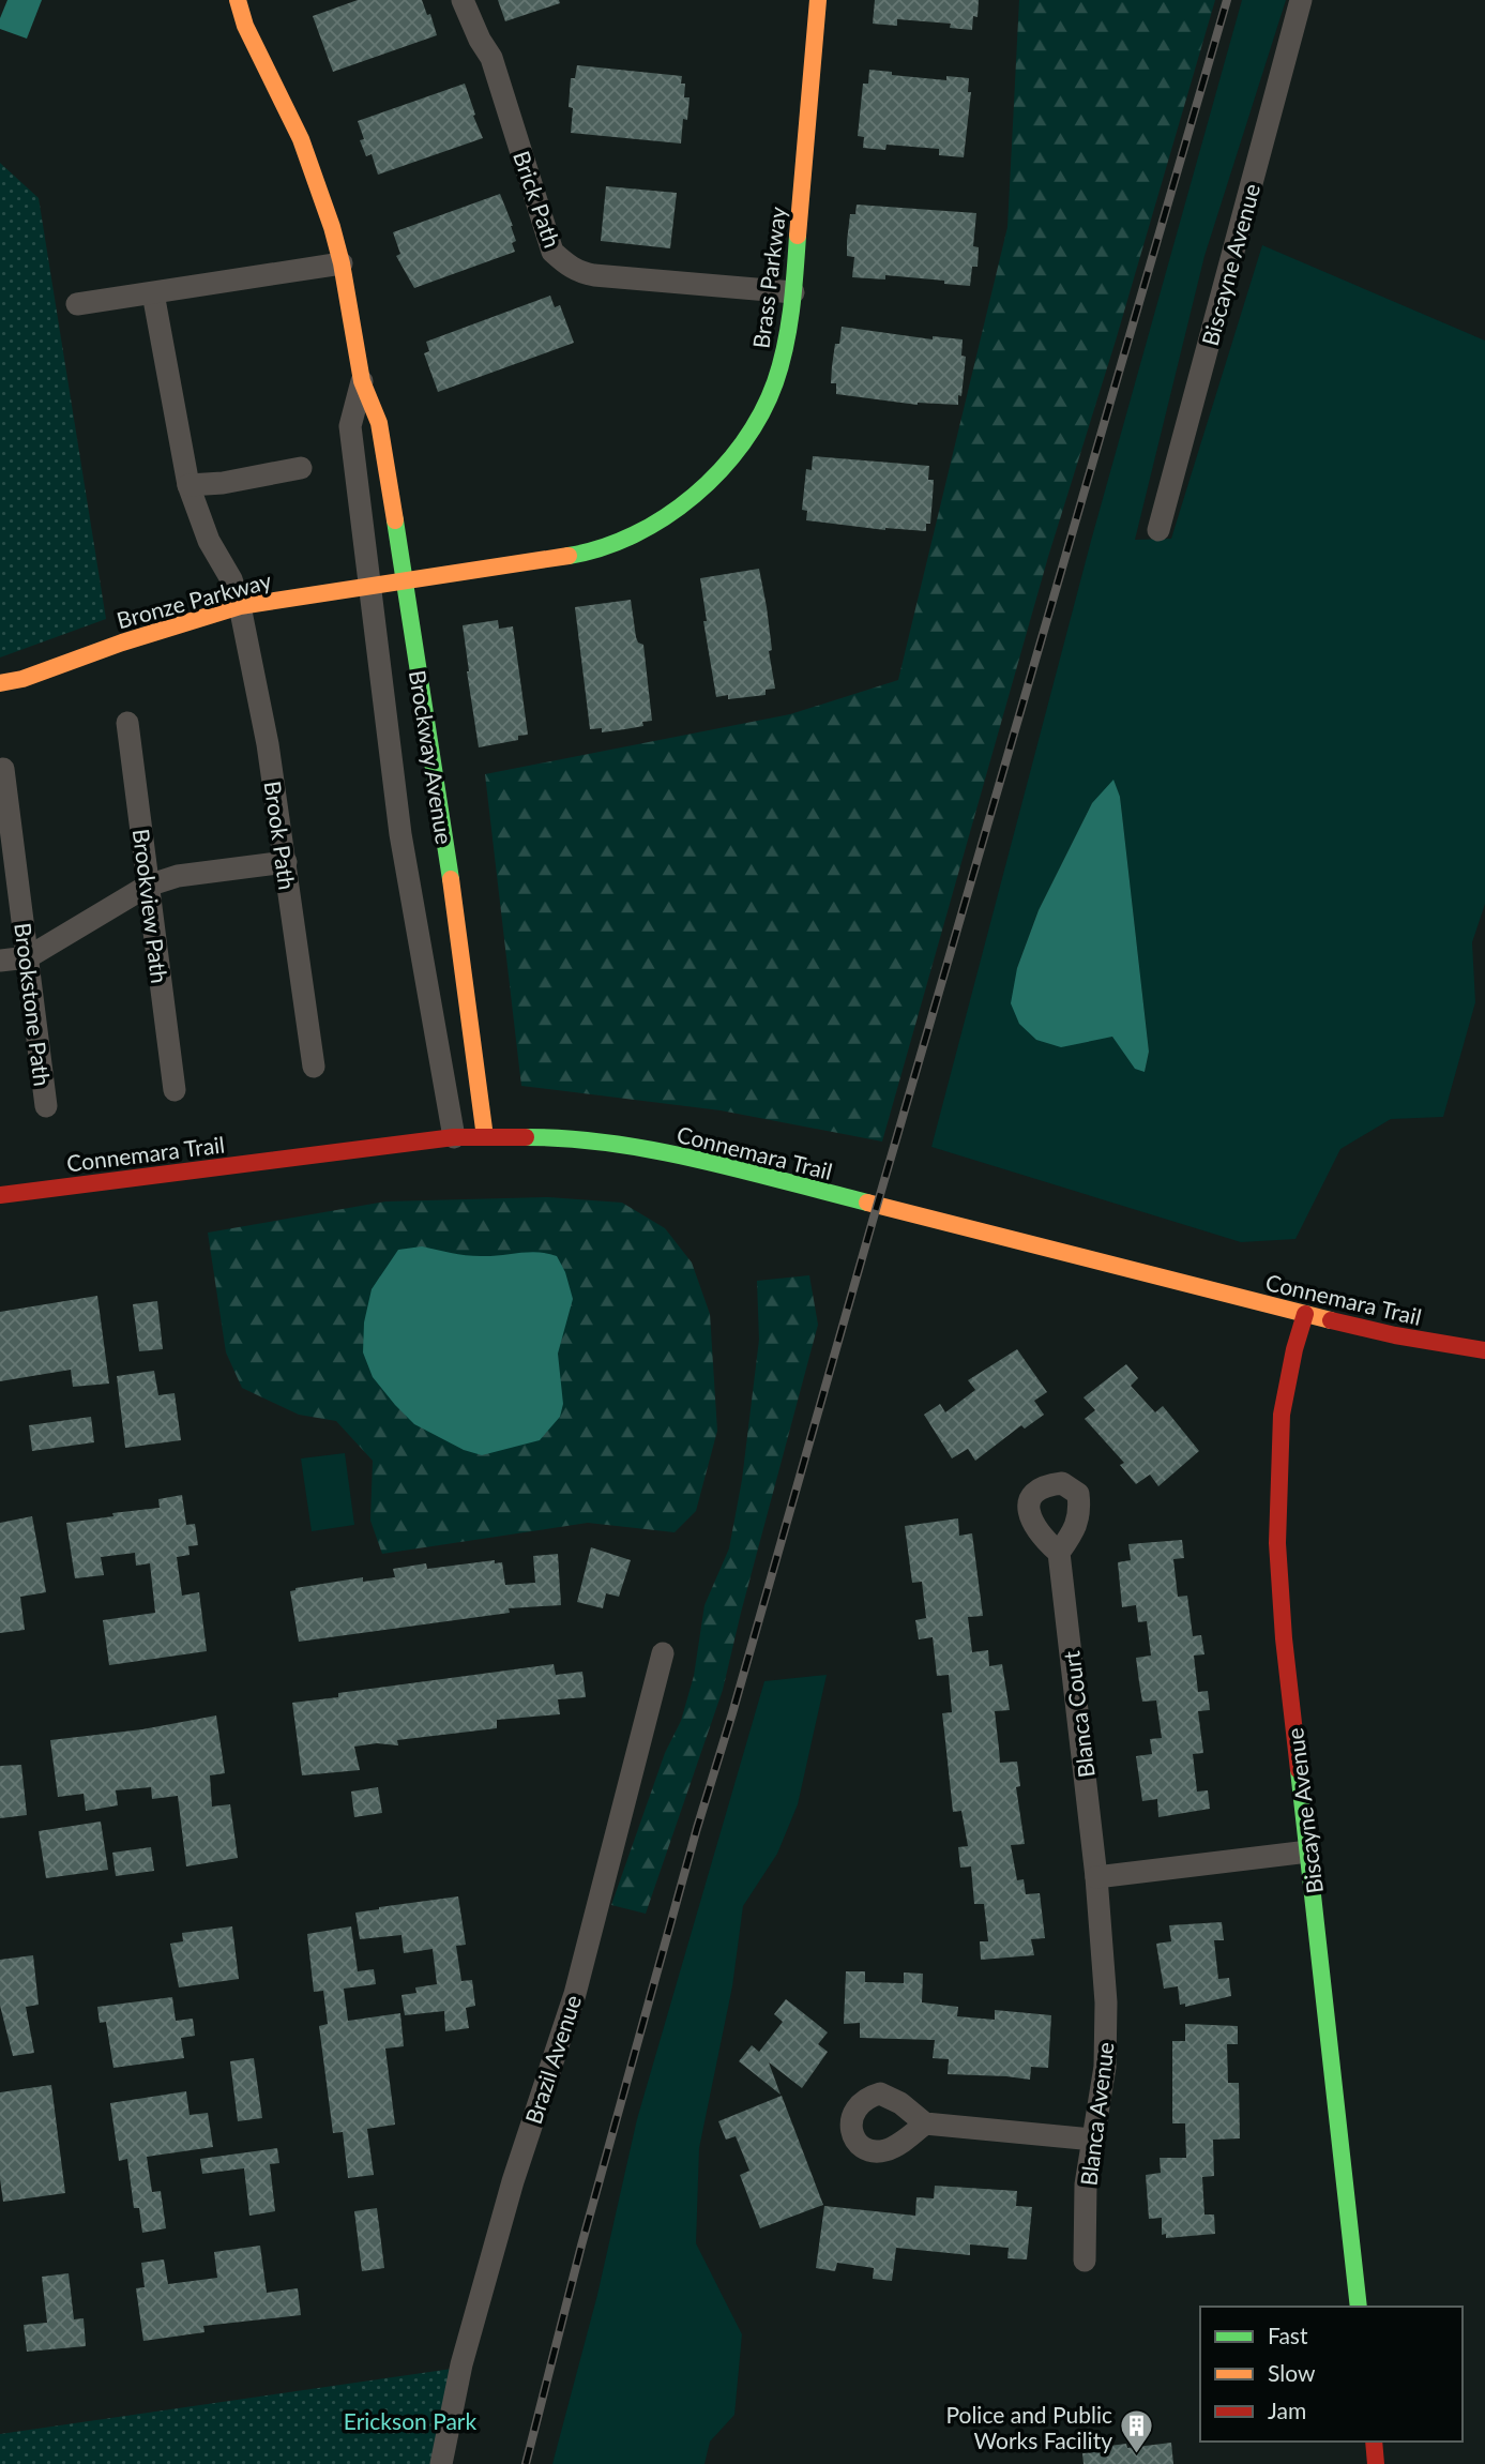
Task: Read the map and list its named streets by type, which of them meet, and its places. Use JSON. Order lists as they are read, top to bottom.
{
  "streets": {
    "street": [
      "Brick Path",
      "Biscayne Avenue",
      "Brass Parkway",
      "Bronze Parkway",
      "Brockway Avenue",
      "Brook Path",
      "Brookview Path",
      "Brookstone Path",
      "Connemara Trail",
      "Blanca Court",
      "Brazil Avenue",
      "Blanca Avenue"
    ]
  },
  "crossings": [
    ["Brick Path", "Brass Parkway"],
    ["Biscayne Avenue", "Connemara Trail"],
    ["Brass Parkway", "Bronze Parkway"],
    ["Brass Parkway", "Brockway Avenue"],
    ["Bronze Parkway", "Brockway Avenue"],
    ["Bronze Parkway", "Brook Path"],
    ["Brockway Avenue", "Connemara Trail"],
    ["Blanca Court", "Blanca Avenue"]
  ],
  "parks": ["Erickson Park"],
  "places": {
    "building": ["Police and Public Works Facility"]
  },
  "legend": ["Fast", "Slow", "Jam"]
}
